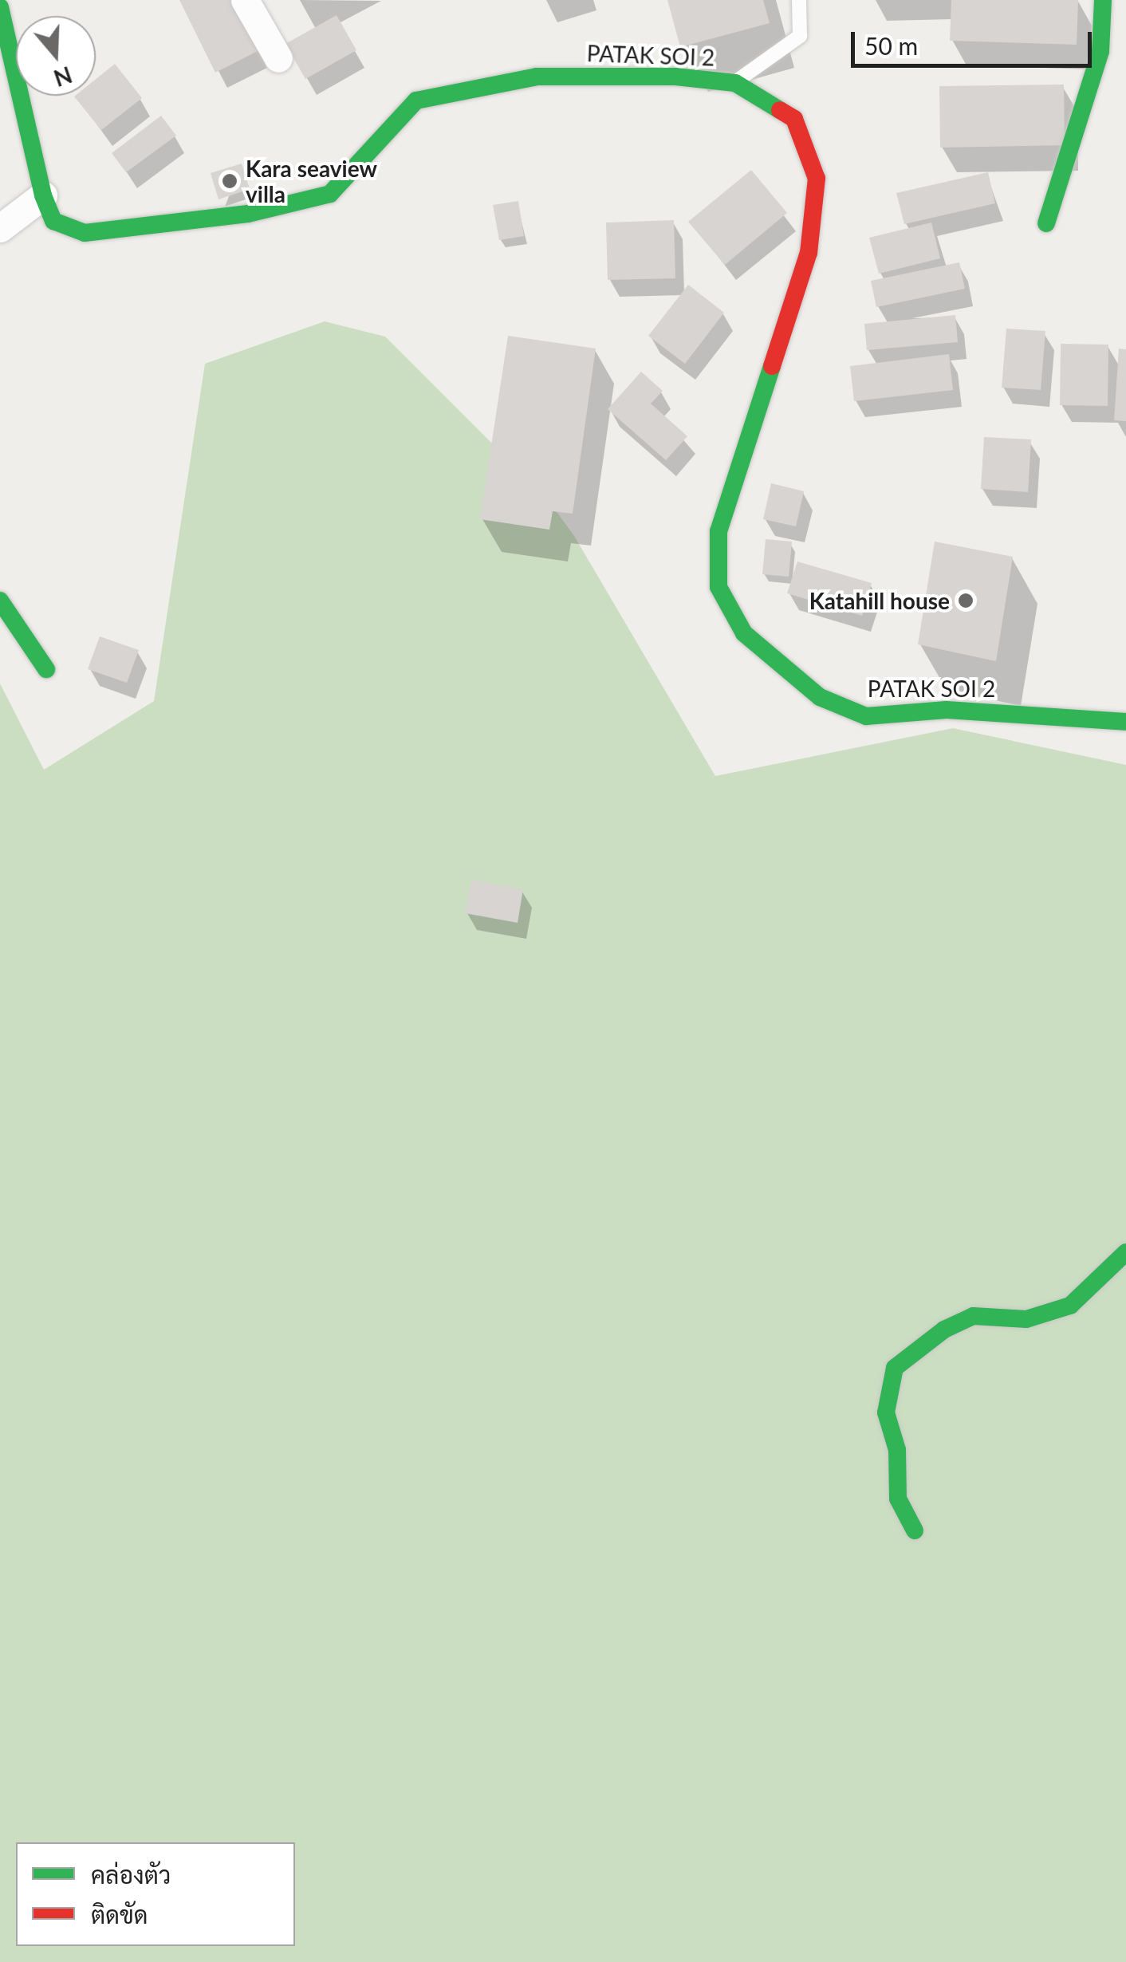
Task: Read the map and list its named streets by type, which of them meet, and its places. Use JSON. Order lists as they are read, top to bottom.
{
  "streets": {
    "street": ["PATAK SOI 2"]
  },
  "places": ["Kara seaview villa", "Katahill house"],
  "legend": ["คล่องตัว", "ติดขัด"],
  "scale_bar": "50 m",
  "north": "bottom"
}
